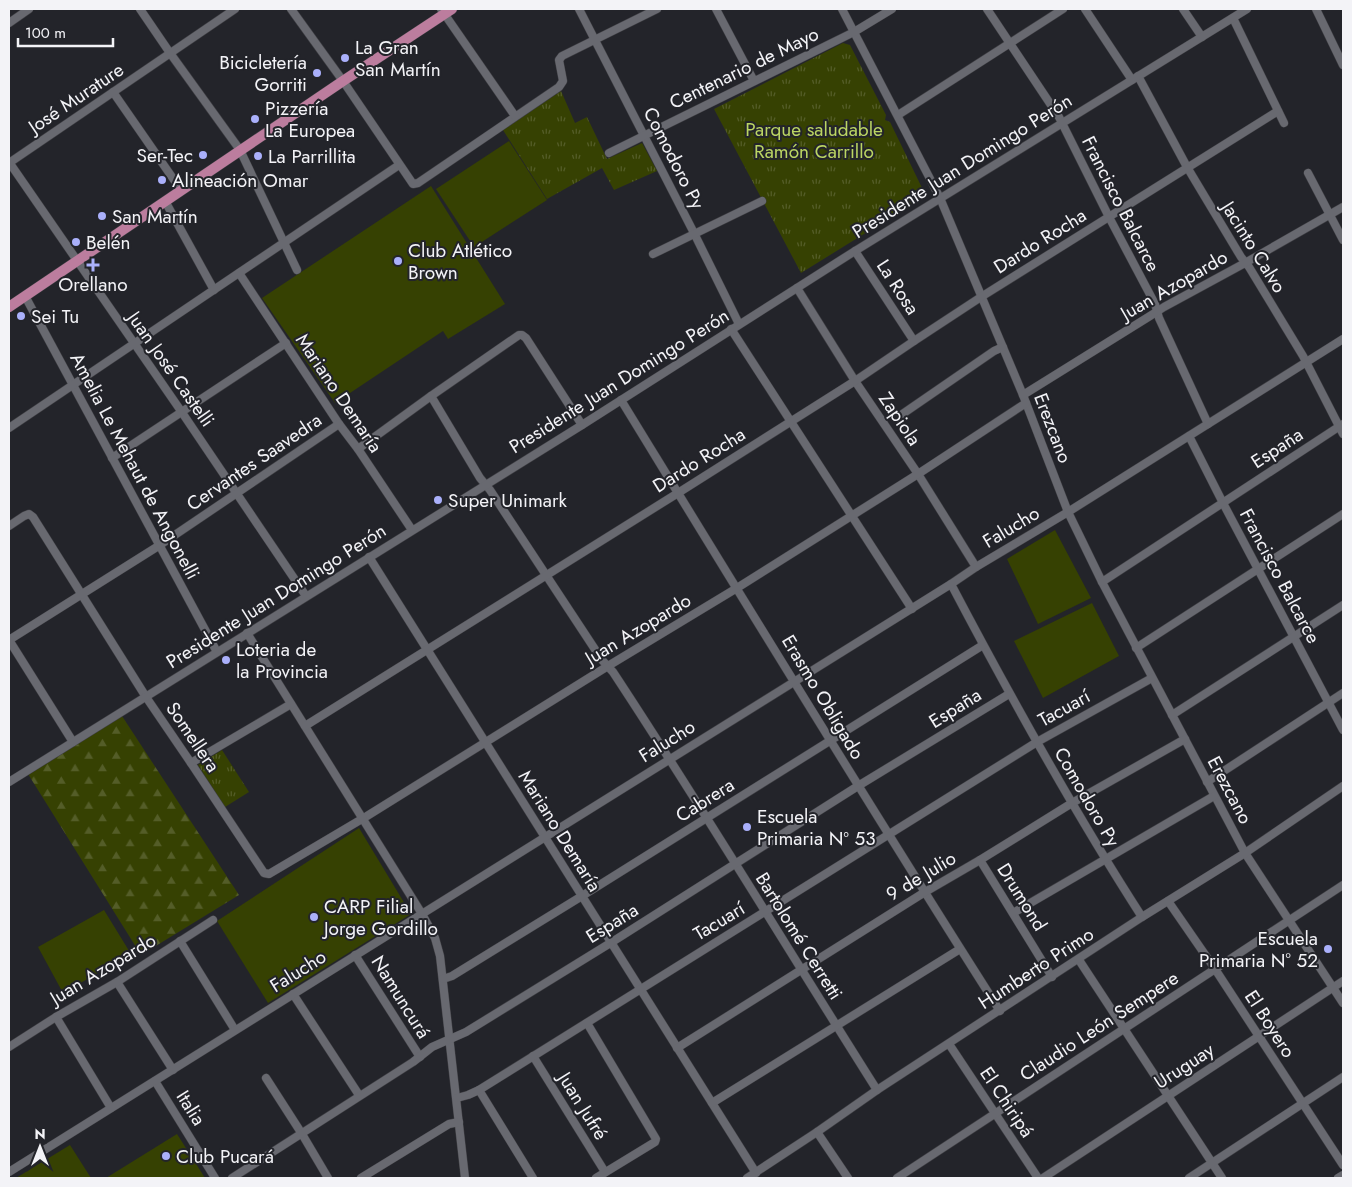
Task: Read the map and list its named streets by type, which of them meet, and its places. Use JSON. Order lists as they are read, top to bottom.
{
  "streets": {
    "street": [
      "Centenario de Mayo",
      "José Murature",
      "Comodoro Py",
      "Presidente Juan Domingo Perón",
      "Francisco Balcarce",
      "Dardo Rocha",
      "Jacinto Calvo",
      "Juan Azopardo",
      "La Rosa",
      "Juan José Castelli",
      "Mariano Demaría",
      "Zapiola",
      "Erezcano",
      "España",
      "Cervantes Saavedra",
      "Amelia Le Mehaut de Angonelli",
      "Falucho",
      "Erasmo Obligado",
      "Tacuarí",
      "Somellera",
      "Cabrera",
      "9 de Julio",
      "Drumond",
      "Bartolomé Cerretti",
      "Humberto Primo",
      "Namuncurá",
      "El Boyero",
      "Claudio León Sempere",
      "Uruguay",
      "El Chiripá",
      "Juan Jufré",
      "Italia"
    ]
  },
  "crossings": [
    ["Centenario de Mayo", "Comodoro Py"],
    ["Centenario de Mayo", "Erezcano"],
    ["José Murature", "Juan José Castelli"],
    ["Comodoro Py", "Presidente Juan Domingo Perón"],
    ["Comodoro Py", "España"],
    ["Comodoro Py", "Falucho"],
    ["Comodoro Py", "Tacuarí"],
    ["Comodoro Py", "Cabrera"],
    ["Comodoro Py", "9 de Julio"],
    ["Comodoro Py", "Humberto Primo"],
    ["Presidente Juan Domingo Perón", "Francisco Balcarce"],
    ["Presidente Juan Domingo Perón", "Jacinto Calvo"],
    ["Presidente Juan Domingo Perón", "La Rosa"],
    ["Presidente Juan Domingo Perón", "Juan José Castelli"],
    ["Presidente Juan Domingo Perón", "Mariano Demaría"],
    ["Presidente Juan Domingo Perón", "Zapiola"],
    ["Presidente Juan Domingo Perón", "Erezcano"],
    ["Presidente Juan Domingo Perón", "Amelia Le Mehaut de Angonelli"],
    ["Presidente Juan Domingo Perón", "Erasmo Obligado"],
    ["Presidente Juan Domingo Perón", "Somellera"],
    ["Presidente Juan Domingo Perón", "Bartolomé Cerretti"],
    ["Francisco Balcarce", "Dardo Rocha"],
    ["Francisco Balcarce", "Juan Azopardo"],
    ["Francisco Balcarce", "España"],
    ["Francisco Balcarce", "Falucho"],
    ["Dardo Rocha", "Jacinto Calvo"],
    ["Dardo Rocha", "La Rosa"],
    ["Dardo Rocha", "Mariano Demaría"],
    ["Dardo Rocha", "Zapiola"],
    ["Dardo Rocha", "Erezcano"],
    ["Dardo Rocha", "Erasmo Obligado"],
    ["Dardo Rocha", "Bartolomé Cerretti"],
    ["Jacinto Calvo", "Juan Azopardo"],
    ["Jacinto Calvo", "España"],
    ["Jacinto Calvo", "Falucho"],
    ["Juan Azopardo", "Mariano Demaría"],
    ["Juan Azopardo", "Zapiola"],
    ["Juan Azopardo", "Erezcano"],
    ["Juan Azopardo", "Erasmo Obligado"],
    ["Juan Azopardo", "Somellera"],
    ["Juan Azopardo", "Bartolomé Cerretti"],
    ["Juan Azopardo", "Italia"],
    ["Juan José Castelli", "Cervantes Saavedra"],
    ["Mariano Demaría", "España"],
    ["Mariano Demaría", "Cervantes Saavedra"],
    ["Mariano Demaría", "Falucho"],
    ["Mariano Demaría", "Tacuarí"],
    ["Mariano Demaría", "Cabrera"],
    ["Mariano Demaría", "9 de Julio"],
    ["Mariano Demaría", "Humberto Primo"],
    ["Zapiola", "Falucho"],
    ["Erezcano", "España"],
    ["Erezcano", "Falucho"],
    ["Erezcano", "Tacuarí"],
    ["Erezcano", "9 de Julio"],
    ["Erezcano", "Humberto Primo"],
    ["Erezcano", "Claudio León Sempere"],
    ["Erezcano", "Uruguay"],
    ["España", "Erasmo Obligado"],
    ["España", "Bartolomé Cerretti"],
    ["España", "Namuncurá"],
    ["Cervantes Saavedra", "Amelia Le Mehaut de Angonelli"],
    ["Cervantes Saavedra", "Somellera"],
    ["Falucho", "Erasmo Obligado"],
    ["Falucho", "Bartolomé Cerretti"],
    ["Falucho", "Namuncurá"],
    ["Falucho", "Italia"],
    ["Erasmo Obligado", "Tacuarí"],
    ["Erasmo Obligado", "Cabrera"],
    ["Erasmo Obligado", "9 de Julio"],
    ["Erasmo Obligado", "Humberto Primo"],
    ["Tacuarí", "Bartolomé Cerretti"],
    ["Tacuarí", "Juan Jufré"],
    ["Cabrera", "Bartolomé Cerretti"],
    ["9 de Julio", "Drumond"],
    ["9 de Julio", "Bartolomé Cerretti"],
    ["Drumond", "Humberto Primo"],
    ["Bartolomé Cerretti", "Humberto Primo"],
    ["Humberto Primo", "El Boyero"],
    ["Humberto Primo", "El Chiripá"],
    ["El Boyero", "Claudio León Sempere"],
    ["El Boyero", "Uruguay"],
    ["Claudio León Sempere", "El Chiripá"]
  ],
  "parks": ["Parque saludable Ramón Carrillo"],
  "places": {
    "other": [
      "La Gran San Martín",
      "Bicicletería Gorriti",
      "Pizzería La Europea",
      "Ser-Tec",
      "La Parrillita",
      "Alineación Omar",
      "San Martín",
      "Belén",
      "Club Atlético Brown",
      "Sei Tu",
      "Super Unimark",
      "Loteria de la Provincia",
      "Escuela Primaria Nº 53",
      "CARP Filial Jorge Gordillo",
      "Escuela Primaria N° 52",
      "Club Pucará"
    ],
    "health": ["Orellano"]
  },
  "scale_bar": "100 m",
  "north": "top"
}
